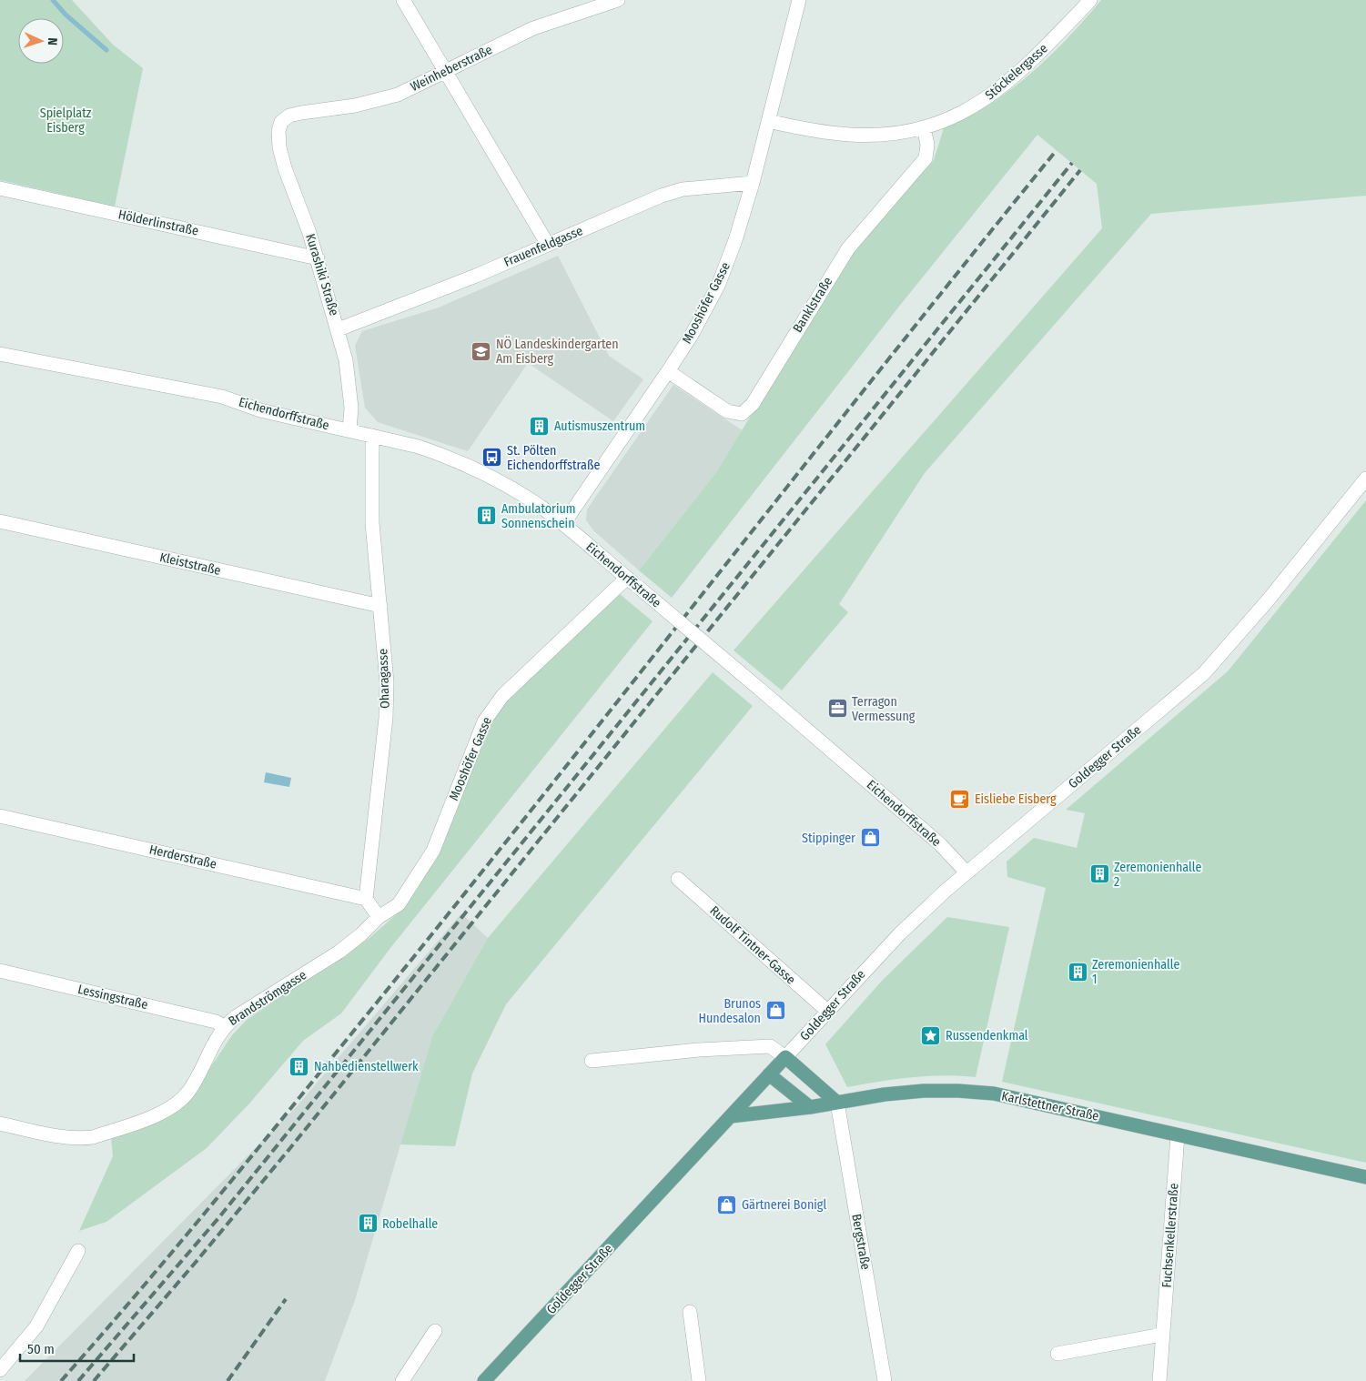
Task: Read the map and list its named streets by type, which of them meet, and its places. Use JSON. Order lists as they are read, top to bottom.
{
  "streets": {
    "main road": ["Goldegger Straße", "Karlstettner Straße"],
    "street": [
      "Weinheberstraße",
      "Stöckelergasse",
      "Hölderlinstraße",
      "Frauenfeldgasse",
      "Kurashiki Straße",
      "Mooshöfer Gasse",
      "Banklstraße",
      "Eichendorffstraße",
      "Kleiststraße",
      "Oharagasse",
      "Herderstraße",
      "Rudolf Tintner-Gasse",
      "Lessingstraße",
      "Brandströmgasse",
      "Fuchsenkellerstraße",
      "Bergstraße"
    ]
  },
  "crossings": [
    ["Weinheberstraße", "Kurashiki Straße"],
    ["Stöckelergasse", "Mooshöfer Gasse"],
    ["Stöckelergasse", "Banklstraße"],
    ["Hölderlinstraße", "Kurashiki Straße"],
    ["Frauenfeldgasse", "Kurashiki Straße"],
    ["Frauenfeldgasse", "Mooshöfer Gasse"],
    ["Kurashiki Straße", "Eichendorffstraße"],
    ["Mooshöfer Gasse", "Banklstraße"],
    ["Mooshöfer Gasse", "Eichendorffstraße"],
    ["Mooshöfer Gasse", "Brandströmgasse"],
    ["Eichendorffstraße", "Oharagasse"],
    ["Eichendorffstraße", "Goldegger Straße"],
    ["Kleiststraße", "Oharagasse"],
    ["Oharagasse", "Herderstraße"],
    ["Goldegger Straße", "Rudolf Tintner-Gasse"],
    ["Goldegger Straße", "Karlstettner Straße"],
    ["Lessingstraße", "Brandströmgasse"],
    ["Karlstettner Straße", "Fuchsenkellerstraße"],
    ["Karlstettner Straße", "Bergstraße"]
  ],
  "parks": ["Spielplatz Eisberg"],
  "places": {
    "school or university": ["NÖ Landeskindergarten Am Eisberg"],
    "building": [
      "Autismuszentrum",
      "Ambulatorium Sonnenschein",
      "Zeremonienhalle 2",
      "Zeremonienhalle 1",
      "Nahbedienstellwerk",
      "Robelhalle"
    ],
    "bus stop": ["St. Pölten Eichendorffstraße"],
    "office": ["Terragon Vermessung"],
    "cafe": ["Eisliebe Eisberg"],
    "shop": ["Stippinger", "Brunos Hundesalon", "Gärtnerei Bonigl"],
    "place": ["Russendenkmal"]
  },
  "scale_bar": "50 m",
  "north": "right"
}
